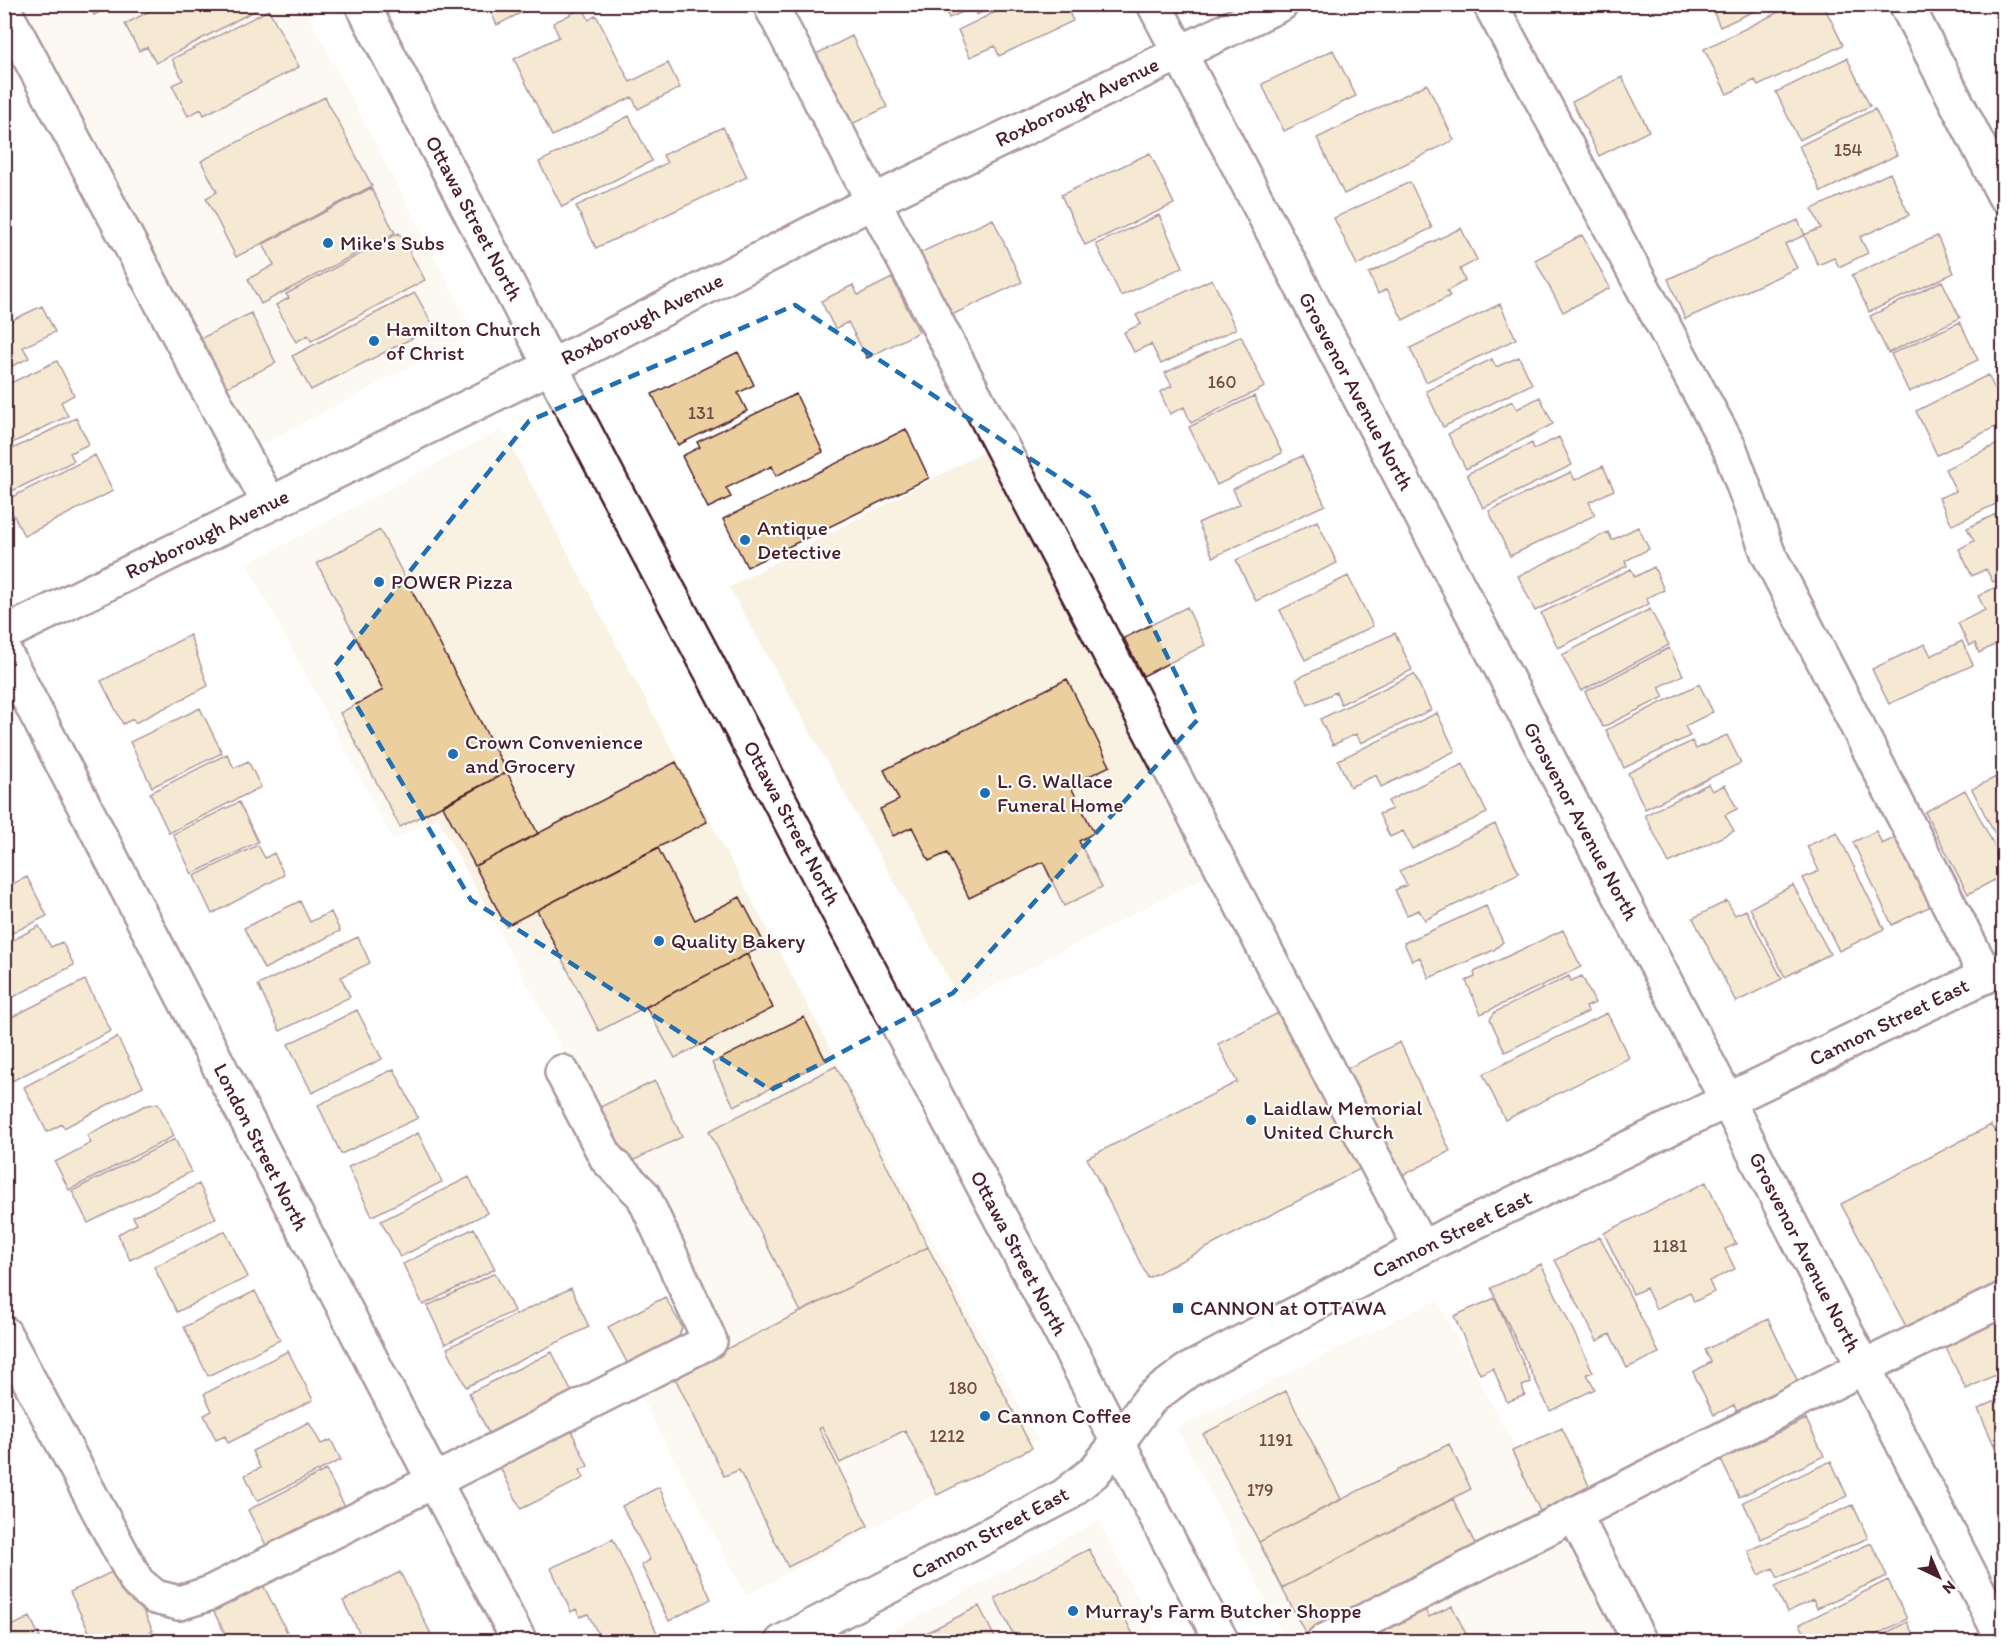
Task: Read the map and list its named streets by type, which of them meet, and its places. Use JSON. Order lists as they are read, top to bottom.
{
  "streets": {
    "street": [
      "Roxborough Avenue",
      "Ottawa Street North",
      "Grosvenor Avenue North",
      "Cannon Street East",
      "London Street North"
    ]
  },
  "crossings": [
    ["Roxborough Avenue", "Ottawa Street North"],
    ["Roxborough Avenue", "Grosvenor Avenue North"],
    ["Ottawa Street North", "Cannon Street East"],
    ["Grosvenor Avenue North", "Cannon Street East"]
  ],
  "places": {
    "other": [
      "Mike's Subs",
      "Hamilton Church of Christ",
      "Antique Detective",
      "POWER Pizza",
      "Crown Convenience and Grocery",
      "L. G. Wallace Funeral Home",
      "Quality Bakery",
      "Laidlaw Memorial United Church",
      "Cannon Coffee",
      "Murray's Farm Butcher Shoppe"
    ],
    "transit": ["CANNON at OTTAWA"]
  },
  "house_numbers": [
    "154",
    "160",
    "131",
    "1181",
    "180",
    "1212",
    "1191",
    "179"
  ],
  "north": "bottom right"
}
